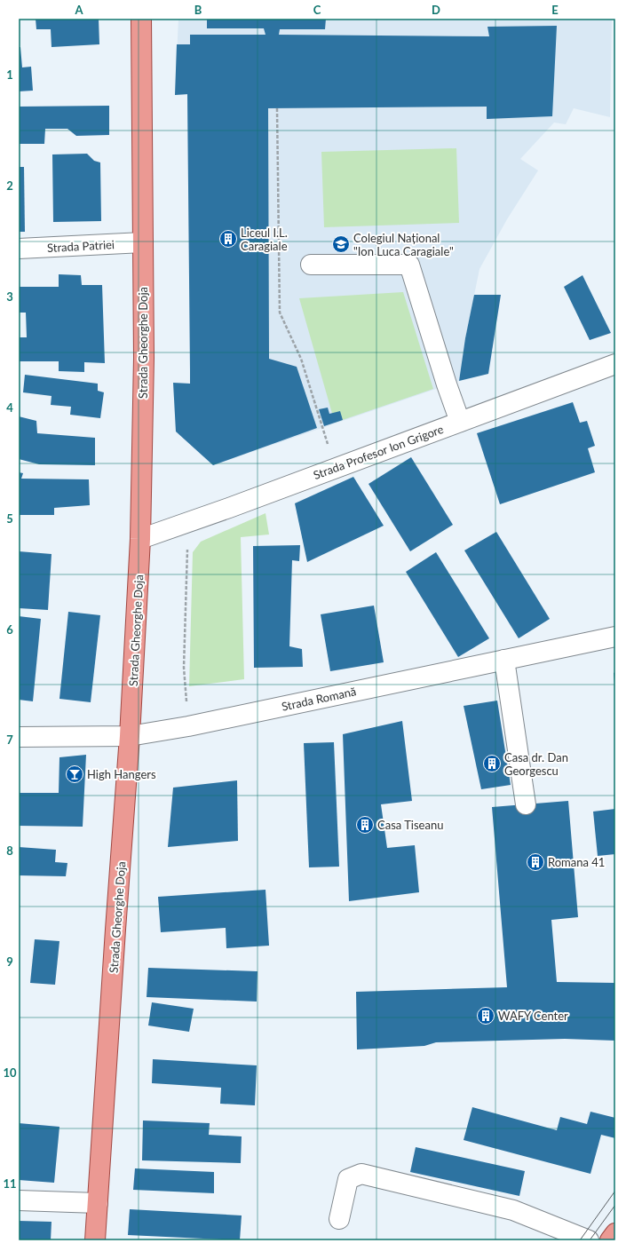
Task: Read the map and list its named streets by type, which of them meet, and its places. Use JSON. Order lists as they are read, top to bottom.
{
  "streets": {
    "main road": ["Strada Gheorghe Doja"],
    "street": ["Strada Patriei", "Strada Profesor Ion Grigore", "Strada Romană"]
  },
  "crossings": [
    ["Strada Patriei", "Strada Gheorghe Doja"],
    ["Strada Gheorghe Doja", "Strada Profesor Ion Grigore"],
    ["Strada Gheorghe Doja", "Strada Romană"]
  ],
  "places": {
    "building": [
      "Liceul I.L. Caragiale",
      "Casa dr. Dan Georgescu",
      "Casa Tiseanu",
      "Romana 41",
      "WAFY Center"
    ],
    "school or university": ["Colegiul Național \"Ion Luca Caragiale\""],
    "bar": ["High Hangers"]
  },
  "grid": {
    "columns": [
      "A",
      "B",
      "C",
      "D",
      "E"
    ],
    "rows": [
      "1",
      "2",
      "3",
      "4",
      "5",
      "6",
      "7",
      "8",
      "9",
      "10",
      "11"
    ]
  }
}
